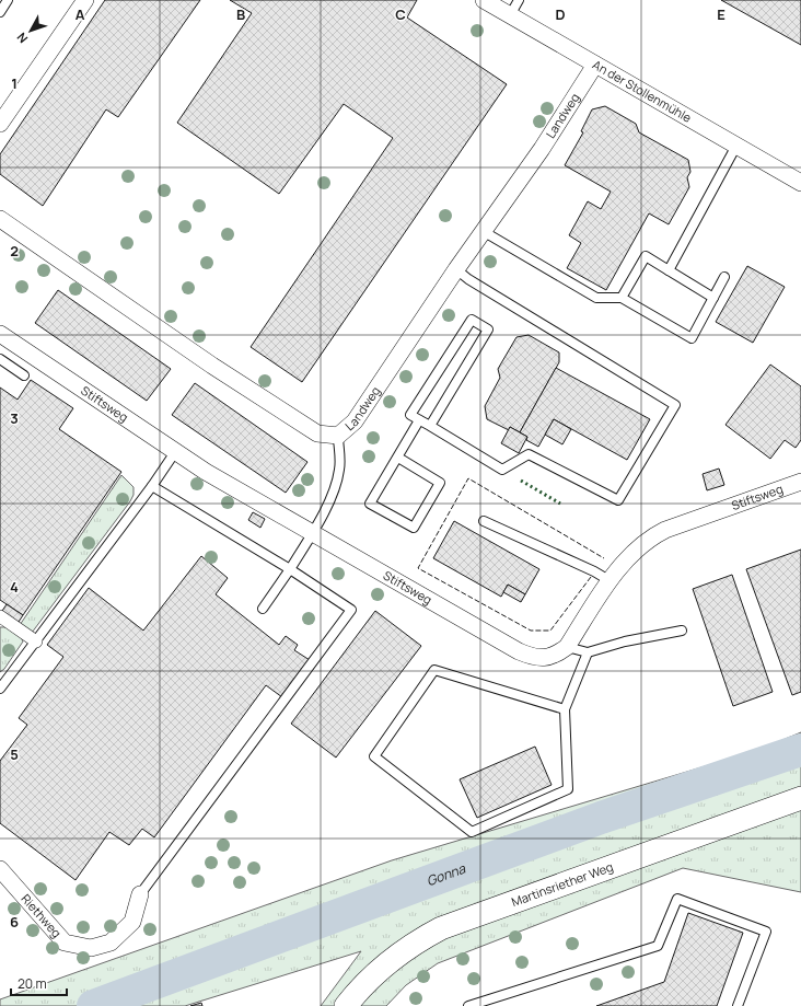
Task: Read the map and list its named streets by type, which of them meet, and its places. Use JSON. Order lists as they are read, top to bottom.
{
  "streets": {
    "main road": ["Martinsriether Weg"],
    "street": [
      "An der Stollenmühle",
      "Landweg",
      "Stiftsweg",
      "Riethweg"
    ]
  },
  "crossings": [
    ["An der Stollenmühle", "Landweg"]
  ],
  "water": ["Gonna"],
  "scale_bar": "20 m",
  "north": "bottom left",
  "grid": {
    "columns": [
      "A",
      "B",
      "C",
      "D",
      "E"
    ],
    "rows": [
      "1",
      "2",
      "3",
      "4",
      "5",
      "6"
    ]
  }
}
